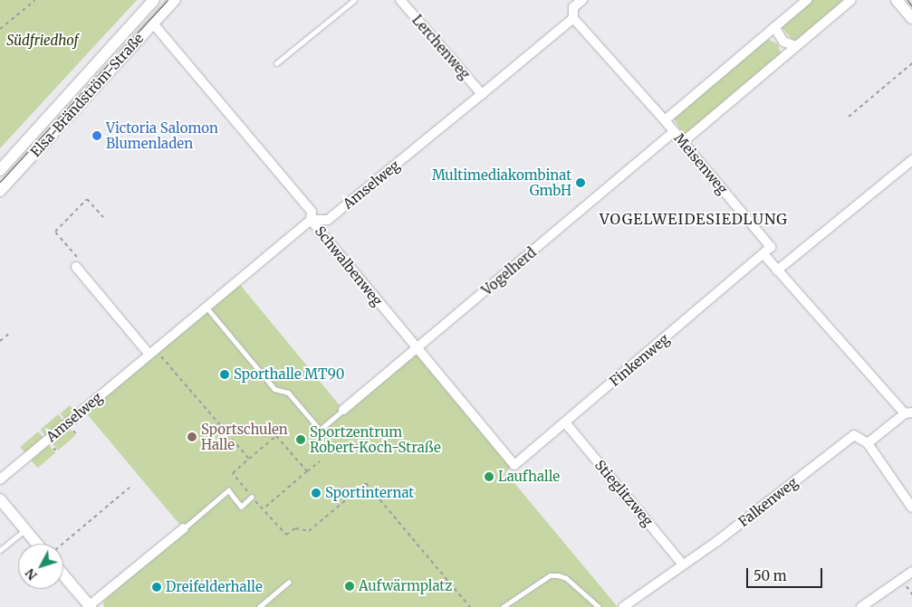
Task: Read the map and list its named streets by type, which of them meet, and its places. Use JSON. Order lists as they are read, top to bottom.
{
  "streets": {
    "street": [
      "Lerchenweg",
      "Elsa-Brändström-Straße",
      "Meisenweg",
      "Amselweg",
      "Schwalbenweg",
      "Vogelherd",
      "Finkenweg",
      "Stieglitzweg",
      "Falkenweg"
    ]
  },
  "crossings": [
    ["Lerchenweg", "Amselweg"],
    ["Elsa-Brändström-Straße", "Schwalbenweg"],
    ["Meisenweg", "Amselweg"],
    ["Meisenweg", "Vogelherd"],
    ["Meisenweg", "Finkenweg"],
    ["Amselweg", "Schwalbenweg"],
    ["Schwalbenweg", "Vogelherd"],
    ["Schwalbenweg", "Finkenweg"],
    ["Finkenweg", "Stieglitzweg"],
    ["Stieglitzweg", "Falkenweg"]
  ],
  "districts": ["VOGELWEIDESIEDLUNG"],
  "parks": ["Südfriedhof"],
  "places": [
    "Victoria Salomon Blumenladen",
    "Multimediakombinat GmbH",
    "Sporthalle MT90",
    "Sportschulen Halle",
    "Sportzentrum Robert-Koch-Straße",
    "Laufhalle",
    "Sportinternat",
    "Aufwärmplatz",
    "Dreifelderhalle"
  ],
  "scale_bar": "50 m",
  "north": "bottom left"
}
